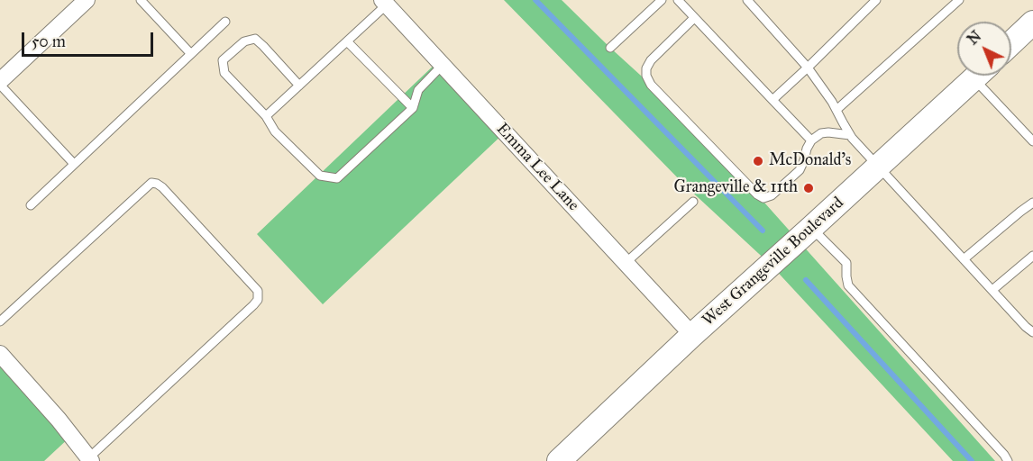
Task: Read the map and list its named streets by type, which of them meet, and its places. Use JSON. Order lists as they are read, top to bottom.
{
  "streets": {
    "main road": ["West Grangeville Boulevard"],
    "street": ["Emma Lee Lane"]
  },
  "crossings": [
    ["Emma Lee Lane", "West Grangeville Boulevard"]
  ],
  "places": ["McDonald's", "Grangeville & 11th"],
  "scale_bar": "50 m",
  "north": "top left"
}
